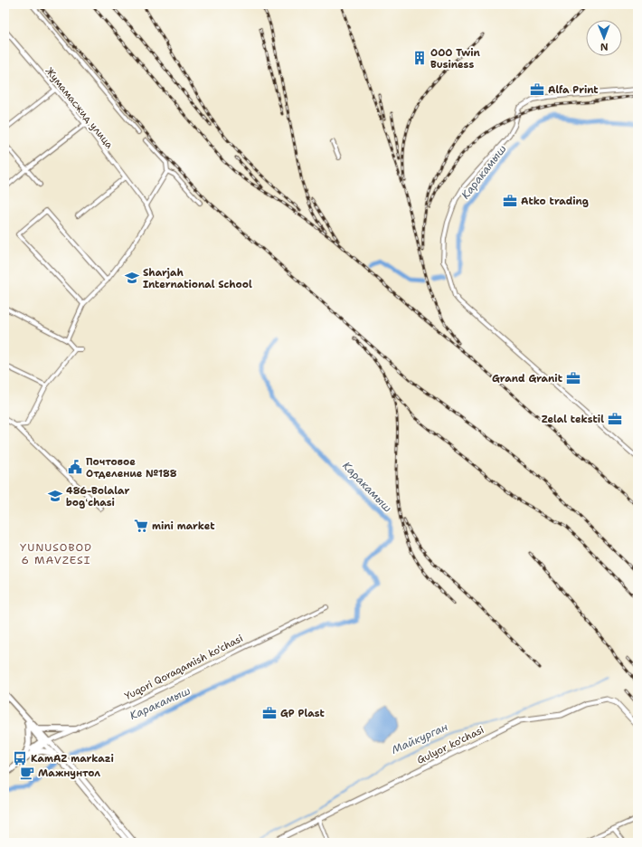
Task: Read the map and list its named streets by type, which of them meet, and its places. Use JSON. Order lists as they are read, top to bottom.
{
  "streets": {
    "main road": ["Yuqori Qoraqamish ko'chasi"],
    "street": ["Жумамасжид улица", "Gulyor ko'chasi"]
  },
  "districts": ["YUNUSOBOD 6 MAVZESI"],
  "water": ["Каракамыш", "Майкурган"],
  "places": {
    "building": ["ООО Twin Business"],
    "office": [
      "Alfa Print",
      "Atko trading",
      "Grand Granit",
      "Zelal tekstil",
      "GP Plast"
    ],
    "school or university": ["Sharjah International School", "486-Bolalar bogʻchasi"],
    "public building": ["Почтовое Отделение №188"],
    "supermarket": ["mini market"],
    "bus stop": ["KamAZ markazi"],
    "cafe": ["Мажнунтол"]
  },
  "north": "bottom"
}
